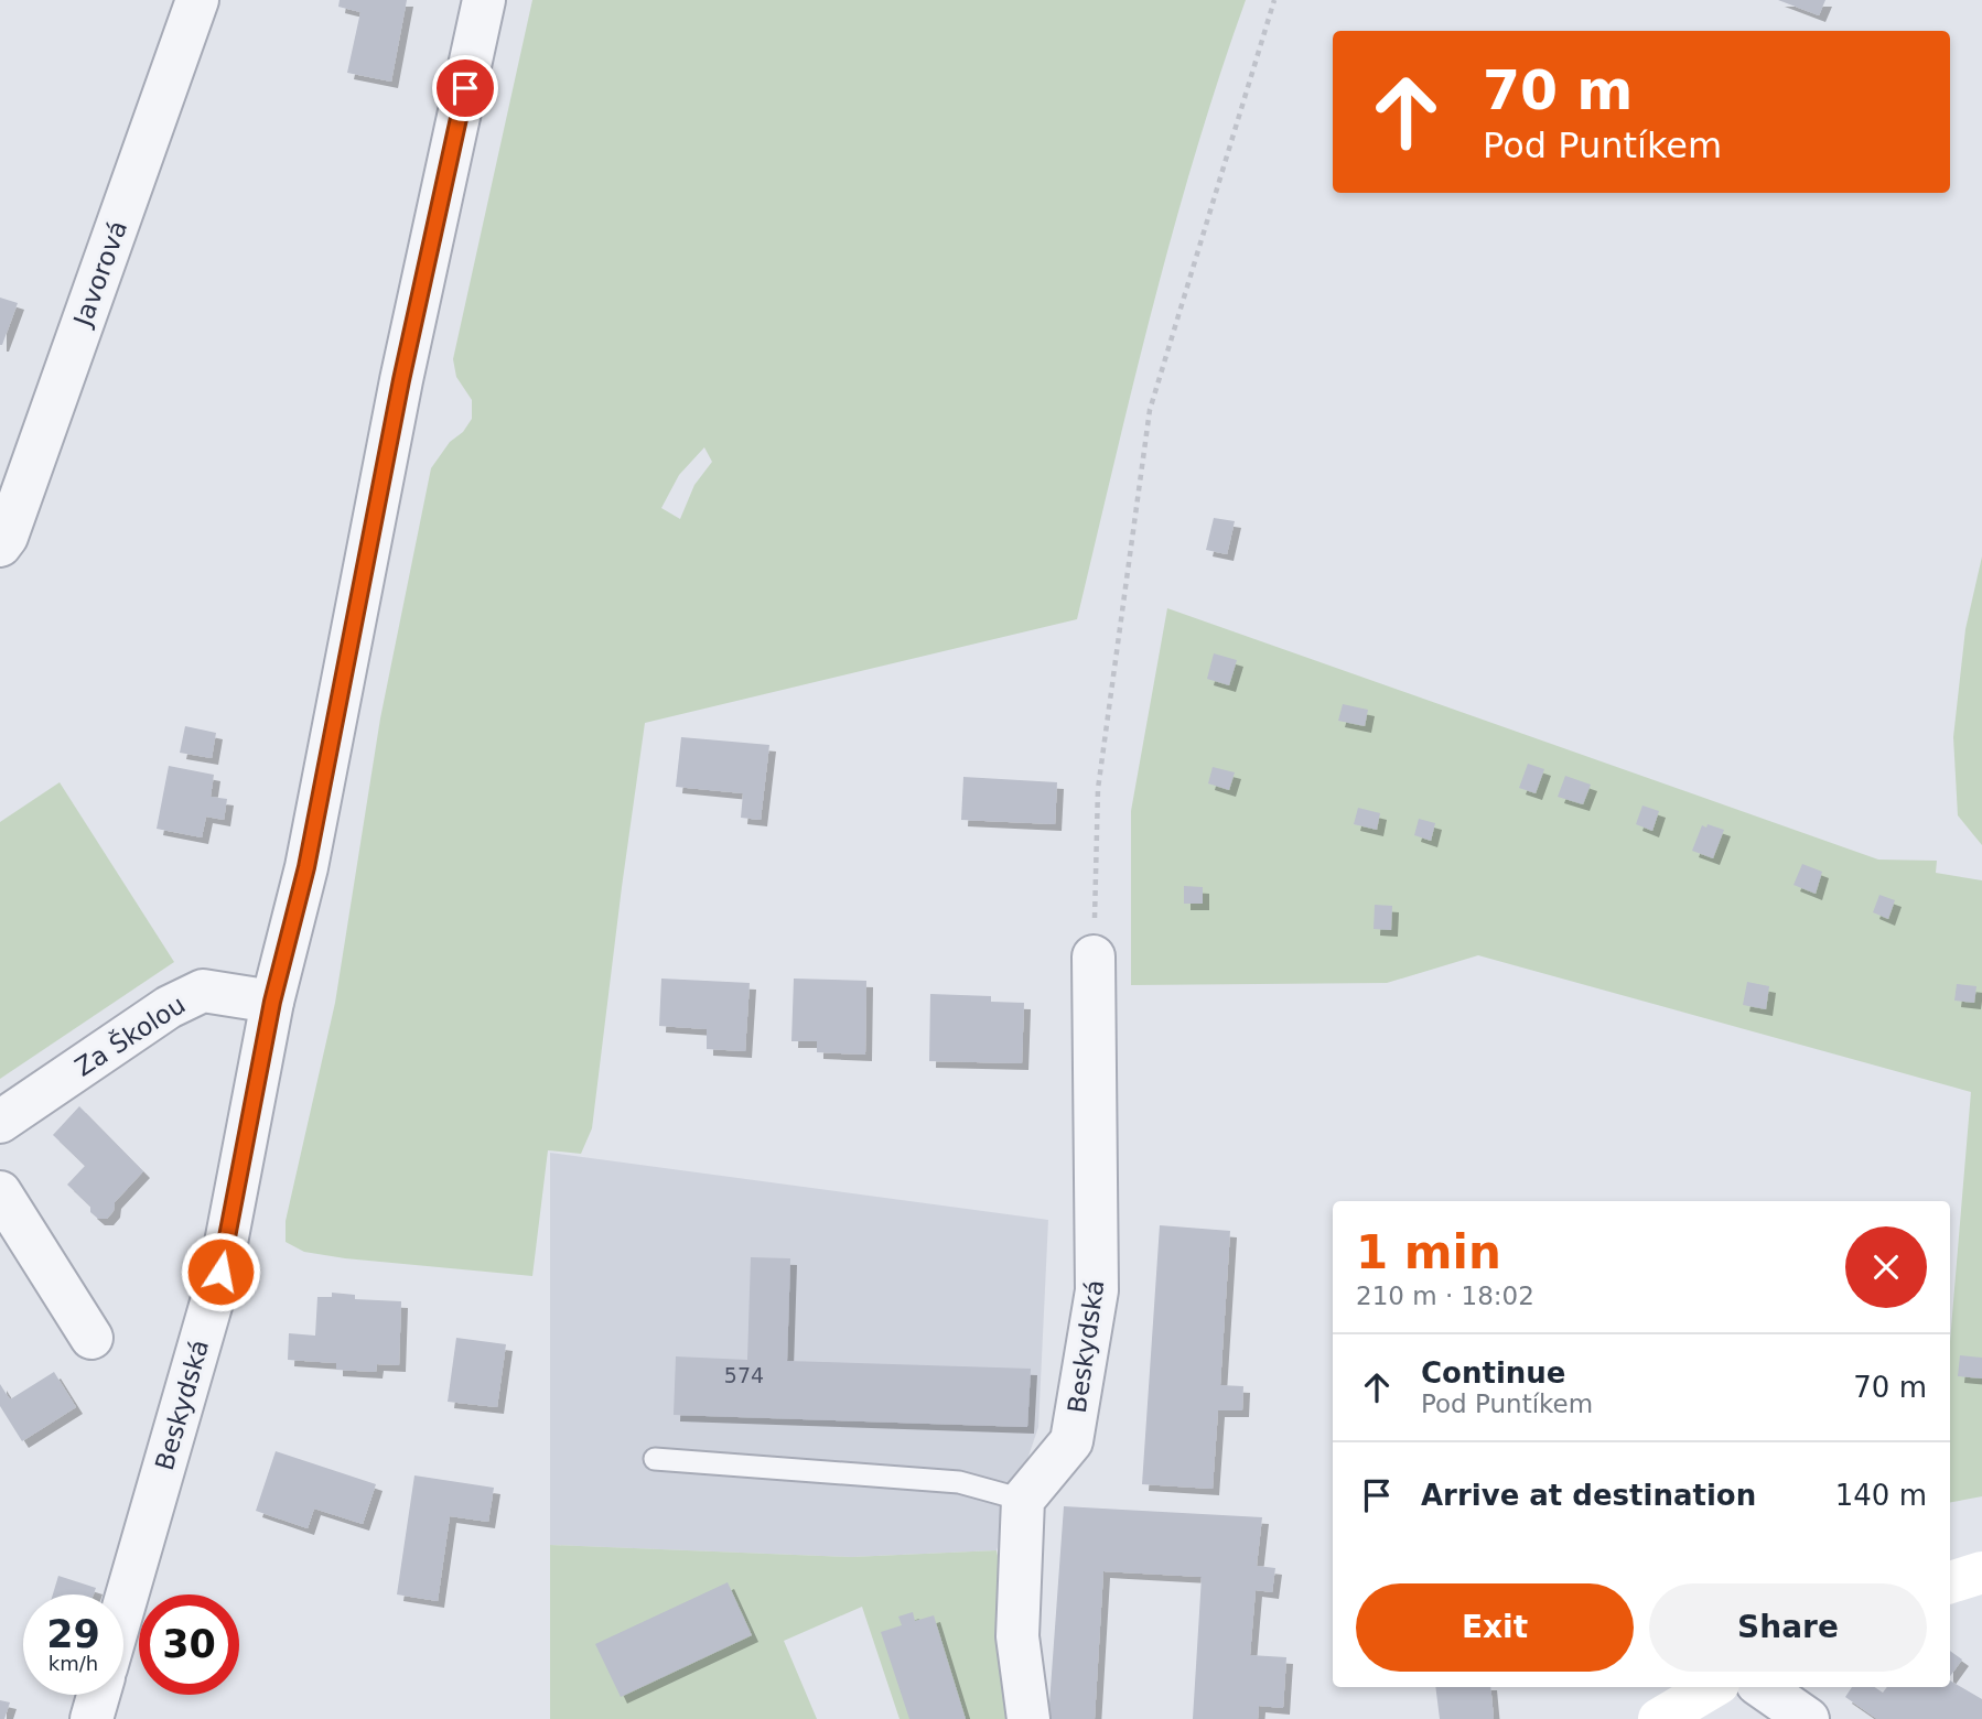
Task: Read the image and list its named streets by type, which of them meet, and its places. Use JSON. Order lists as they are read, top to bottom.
{
  "streets": {
    "street": ["Javorová", "Za Školou", "Beskydská"]
  },
  "crossings": [
    ["Za Školou", "Beskydská"]
  ],
  "house_numbers": ["574"],
  "page": {
    "turn": ["70 m", "Pod Puntíkem"],
    "heading": ["1 min", "210 m · 18:02"],
    "list": [
      {
        "name": "Continue",
        "note": "Pod Puntíkem",
        "value": "70 m"
      },
      {
        "name": "Arrive at destination",
        "value": "140 m"
      }
    ],
    "buttons": ["Exit", "Share"],
    "speed": "29 km/h",
    "limit": "30"
  }
}
